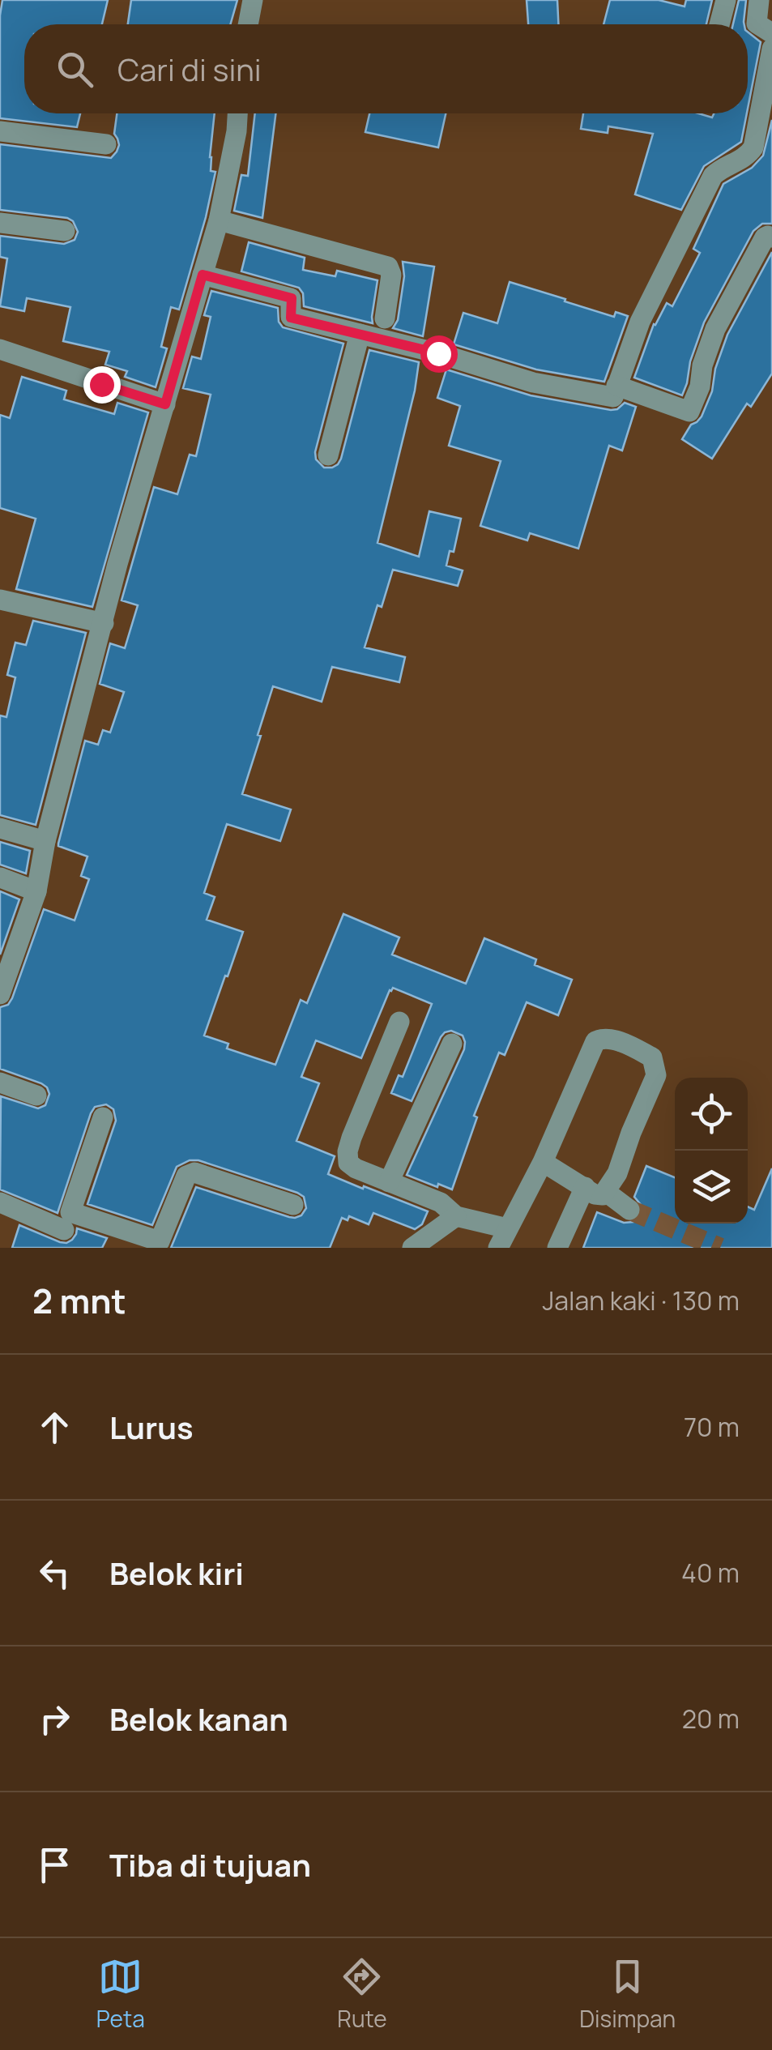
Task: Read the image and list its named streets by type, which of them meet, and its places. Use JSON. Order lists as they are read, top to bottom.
{
  "page": {
    "search": "Cari di sini",
    "heading": ["2 mnt", "Jalan kaki · 130 m"],
    "list": [
      ["Lurus", "70 m"],
      ["Belok kiri", "40 m"],
      ["Belok kanan", "20 m"],
      "Tiba di tujuan"
    ],
    "nav": ["Peta", "Rute", "Disimpan"]
  }
}
